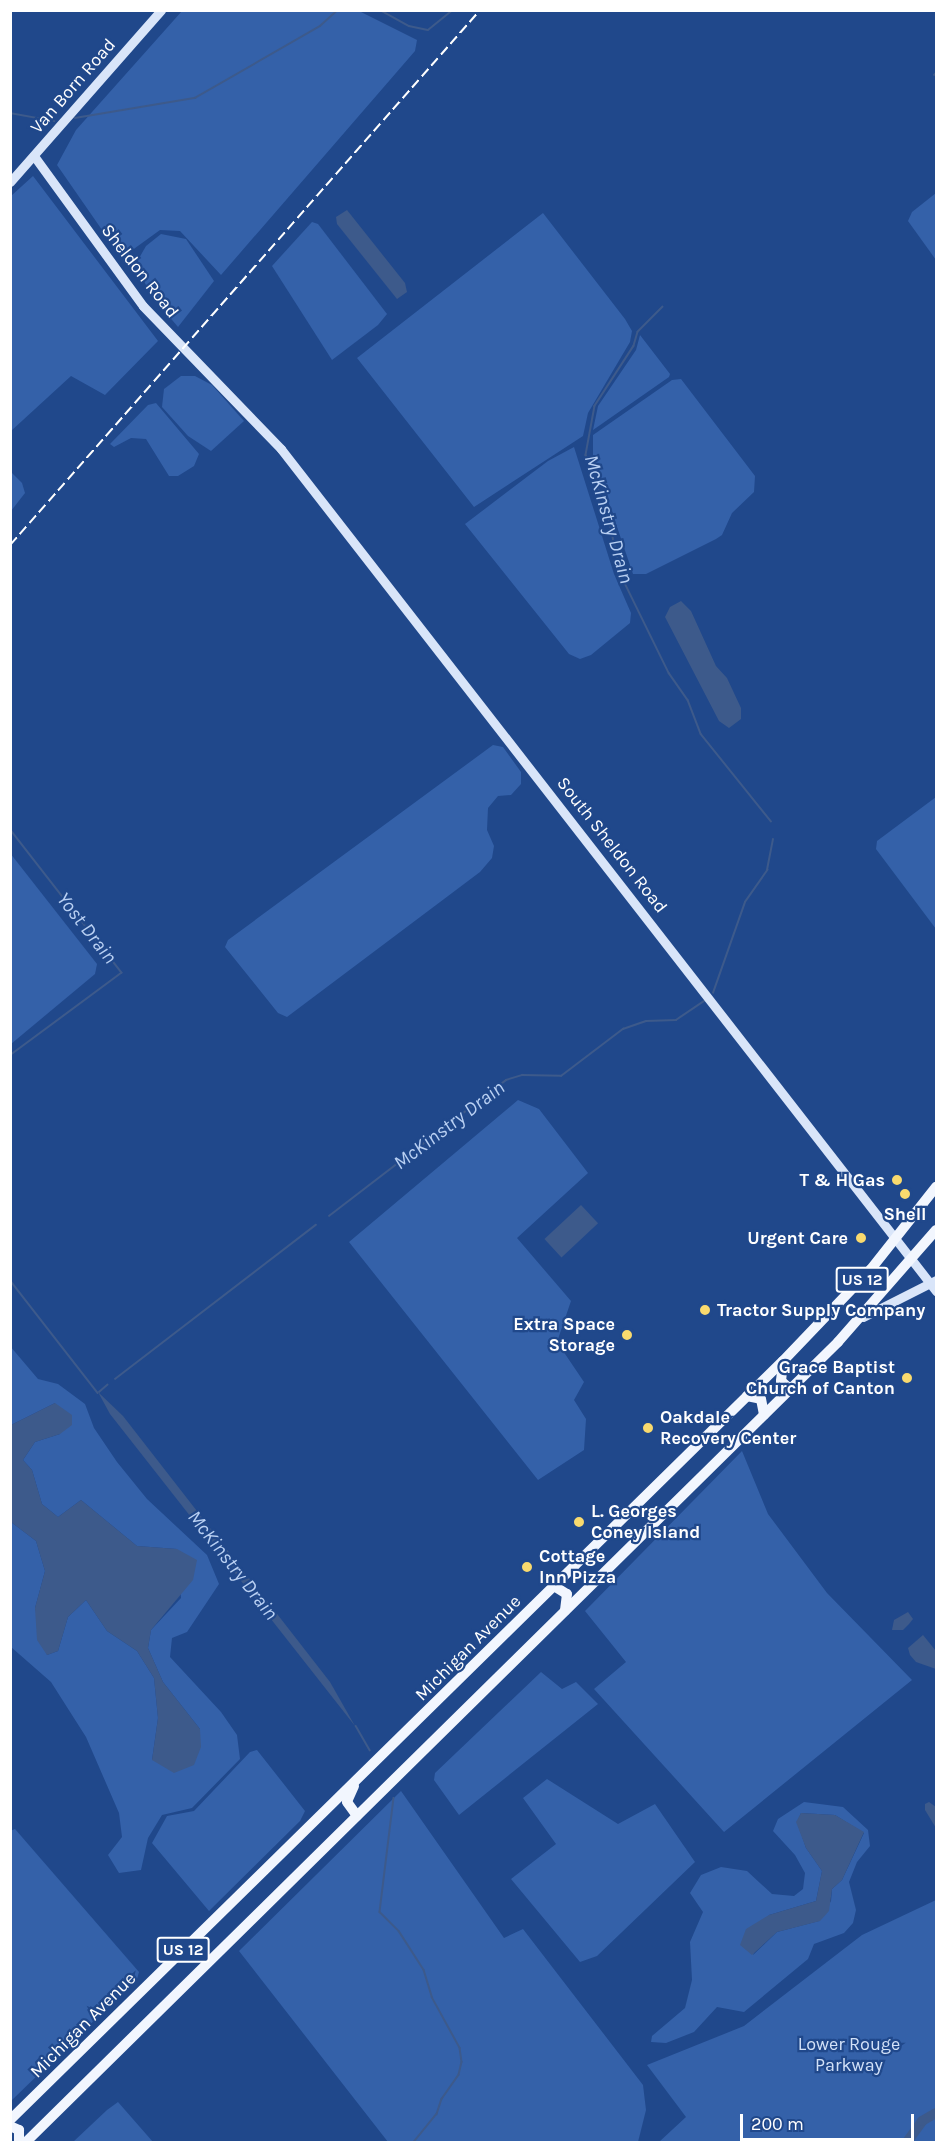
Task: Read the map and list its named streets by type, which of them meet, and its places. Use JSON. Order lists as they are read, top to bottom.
{
  "streets": {
    "main road": ["US 12", "Michigan Avenue"],
    "street": ["Van Born Road", "Sheldon Road", "South Sheldon Road"]
  },
  "crossings": [
    ["Van Born Road", "Sheldon Road"],
    ["Sheldon Road", "South Sheldon Road"],
    ["South Sheldon Road", "US 12"],
    ["South Sheldon Road", "Michigan Avenue"]
  ],
  "water": ["McKinstry Drain", "Yost Drain"],
  "parks": ["Lower Rouge Parkway"],
  "places": [
    "T & H Gas",
    "Shell",
    "Urgent Care",
    "Tractor Supply Company",
    "Extra Space Storage",
    "Grace Baptist Church of Canton",
    "Oakdale Recovery Center",
    "L. Georges Coney Island",
    "Cottage Inn Pizza"
  ],
  "scale_bar": "200 m"
}
